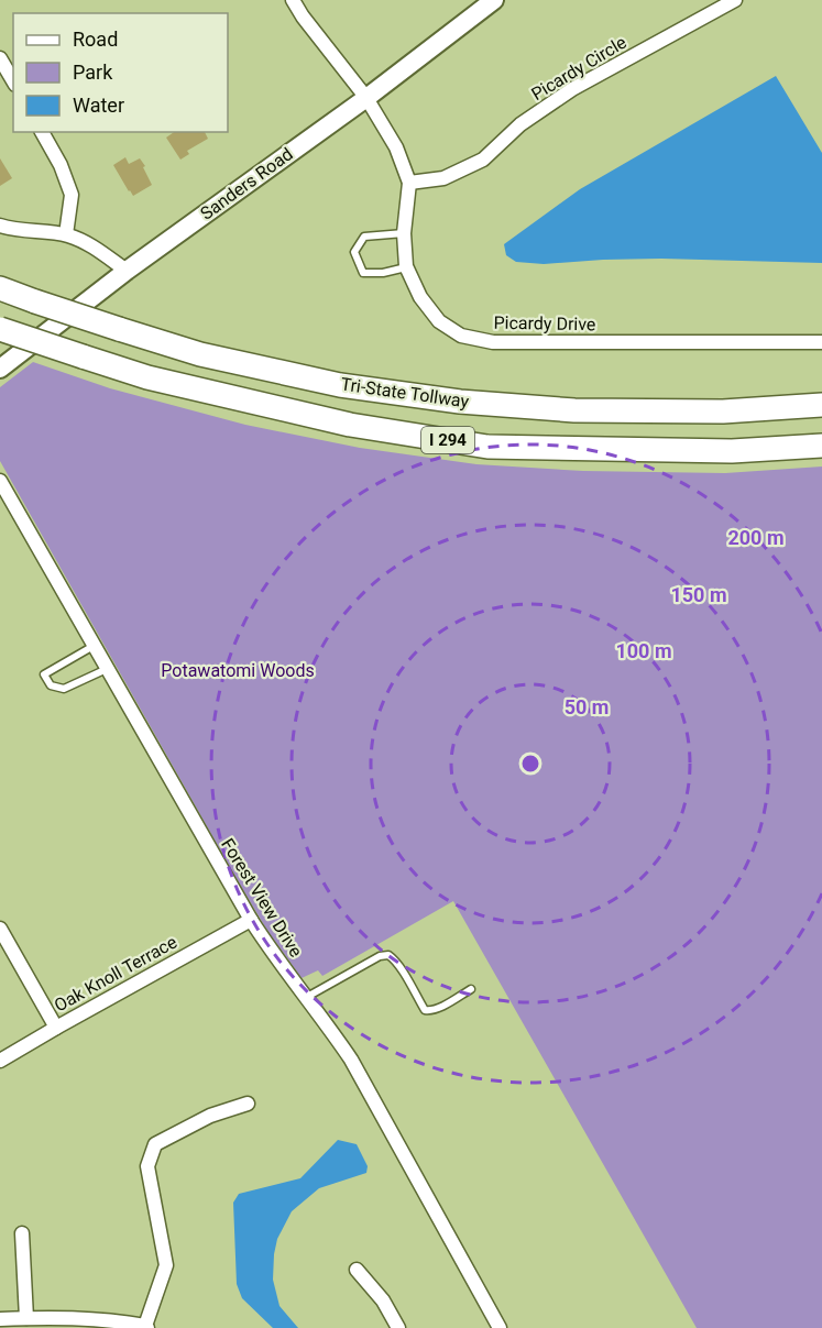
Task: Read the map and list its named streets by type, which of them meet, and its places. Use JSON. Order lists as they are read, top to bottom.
{
  "streets": {
    "highway": ["Tri-State Tollway", "I 294"],
    "main road": ["Sanders Road"],
    "street": [
      "Picardy Circle",
      "Picardy Drive",
      "Forest View Drive",
      "Oak Knoll Terrace"
    ]
  },
  "crossings": [
    ["Picardy Circle", "Picardy Drive"],
    ["Sanders Road", "Picardy Drive"],
    ["Forest View Drive", "Oak Knoll Terrace"]
  ],
  "parks": ["Potawatomi Woods"],
  "legend": ["Road", "Park", "Water"],
  "rings": [
    "200 m",
    "150 m",
    "100 m",
    "50 m"
  ]
}
